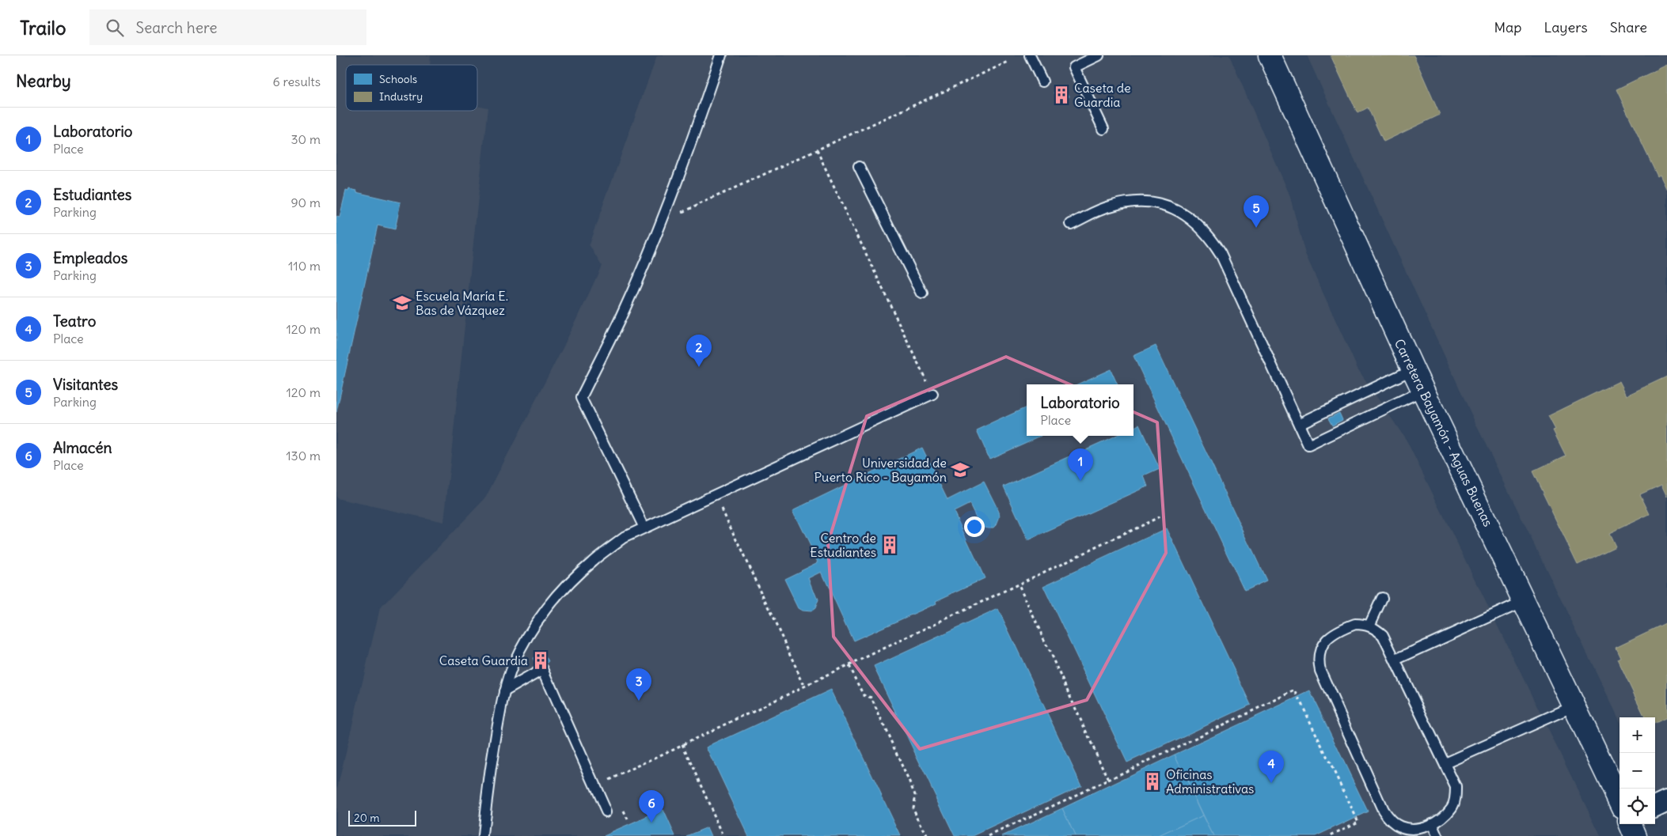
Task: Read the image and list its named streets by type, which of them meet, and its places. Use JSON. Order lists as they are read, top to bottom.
{
  "streets": {
    "street": ["Carretera Bayamón - Aguas Buenas"]
  },
  "places": {
    "building": [
      "Caseta de Guardia",
      "Centro de Estudiantes",
      "Caseta Guardia",
      "Oficinas Administrativas"
    ],
    "school or university": ["Escuela María E. Bas de Vázquez", "Universidad de Puerto Rico - Bayamón"]
  },
  "legend": ["Schools", "Industry"],
  "scale_bar": "20 m",
  "page": {
    "header": "Trailo",
    "search": "Search here",
    "nav": ["Map", "Layers", "Share"],
    "heading": ["Nearby", "6 results"],
    "list": [
      {
        "mark": "1",
        "name": "Laboratorio",
        "note": "Place",
        "value": "30 m"
      },
      {
        "mark": "2",
        "name": "Estudiantes",
        "note": "Parking",
        "value": "90 m"
      },
      {
        "mark": "3",
        "name": "Empleados",
        "note": "Parking",
        "value": "110 m"
      },
      {
        "mark": "4",
        "name": "Teatro",
        "note": "Place",
        "value": "120 m"
      },
      {
        "mark": "5",
        "name": "Visitantes",
        "note": "Parking",
        "value": "120 m"
      },
      {
        "mark": "6",
        "name": "Almacén",
        "note": "Place",
        "value": "130 m"
      }
    ],
    "pins": [
      "5",
      "2",
      "1",
      "3",
      "4",
      "6"
    ],
    "popup": ["Laboratorio", "Place"],
    "map_buttons": ["+", "−"],
    "scale": "20 m"
  }
}
